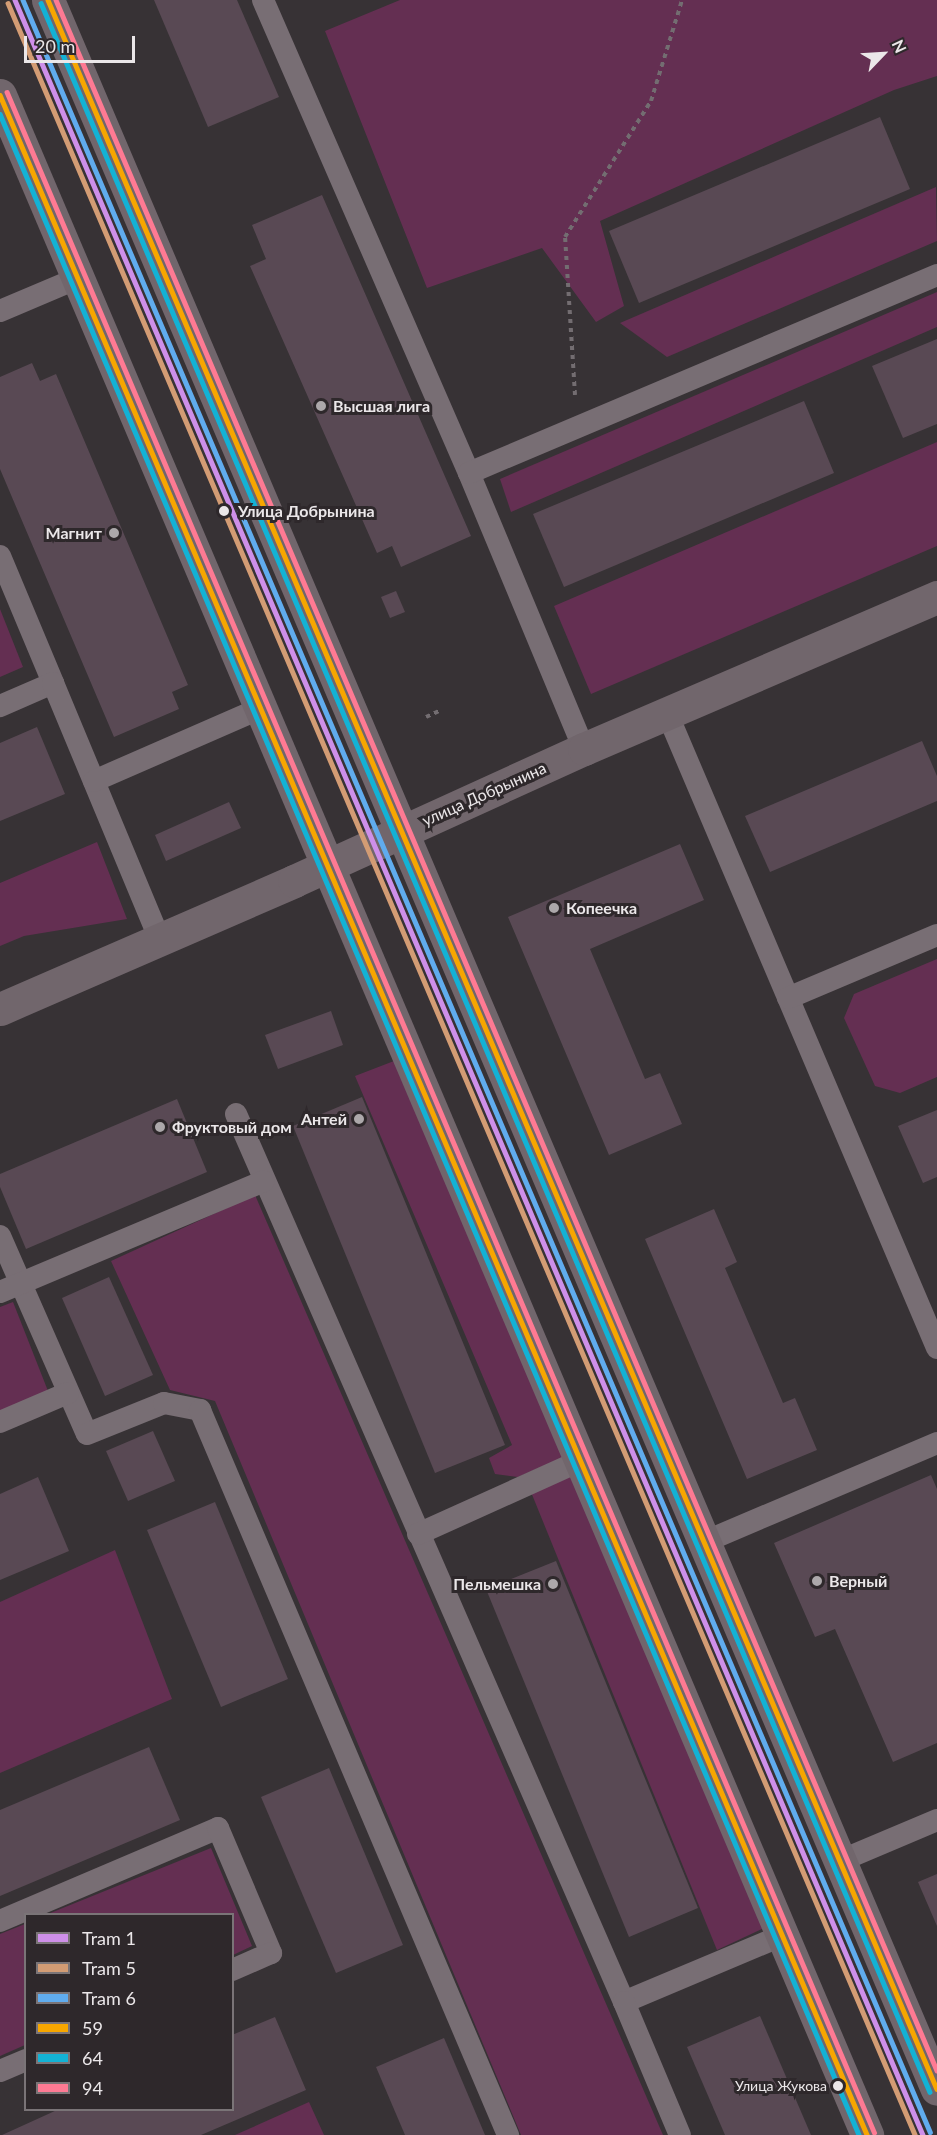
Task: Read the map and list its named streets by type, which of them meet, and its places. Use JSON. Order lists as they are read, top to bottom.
{
  "streets": {
    "main road": ["улица Добрынина"]
  },
  "places": [
    "Высшая лига",
    "Улица Добрынина",
    "Магнит",
    "Копеечка",
    "Антей",
    "Фруктовый дом",
    "Верный",
    "Пельмешка",
    "Улица Жукова"
  ],
  "lines": [
    "tram line 1",
    "tram line 6",
    "transit line 59",
    "transit line 94",
    "tram line 5",
    "transit line 64"
  ],
  "legend": [
    "Tram 1",
    "Tram 5",
    "Tram 6",
    "59",
    "64",
    "94"
  ],
  "scale_bar": "20 m",
  "north": "top right"
}
